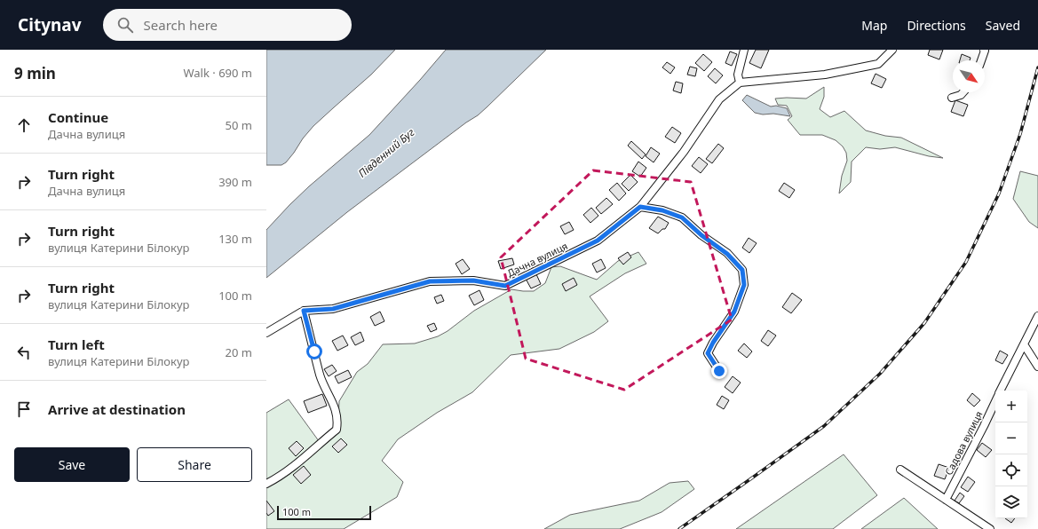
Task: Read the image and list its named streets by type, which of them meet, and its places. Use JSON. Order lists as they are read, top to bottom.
{
  "streets": {
    "street": ["Дачна вулиця", "Садова вулиця"]
  },
  "water": ["Південний Буг"],
  "scale_bar": "100 m",
  "north": "bottom right",
  "page": {
    "header": "Citynav",
    "search": "Search here",
    "nav": ["Map", "Directions", "Saved"],
    "heading": ["9 min", "Walk · 690 m"],
    "list": [
      ["Continue", "Дачна вулиця", "50 m"],
      ["Turn right", "Дачна вулиця", "390 m"],
      ["Turn right", "вулиця Катерини Білокур", "130 m"],
      ["Turn right", "вулиця Катерини Білокур", "100 m"],
      ["Turn left", "вулиця Катерини Білокур", "20 m"],
      "Arrive at destination"
    ],
    "map_buttons": ["+", "−"],
    "buttons": ["Save", "Share"],
    "scale": "100 m"
  }
}
